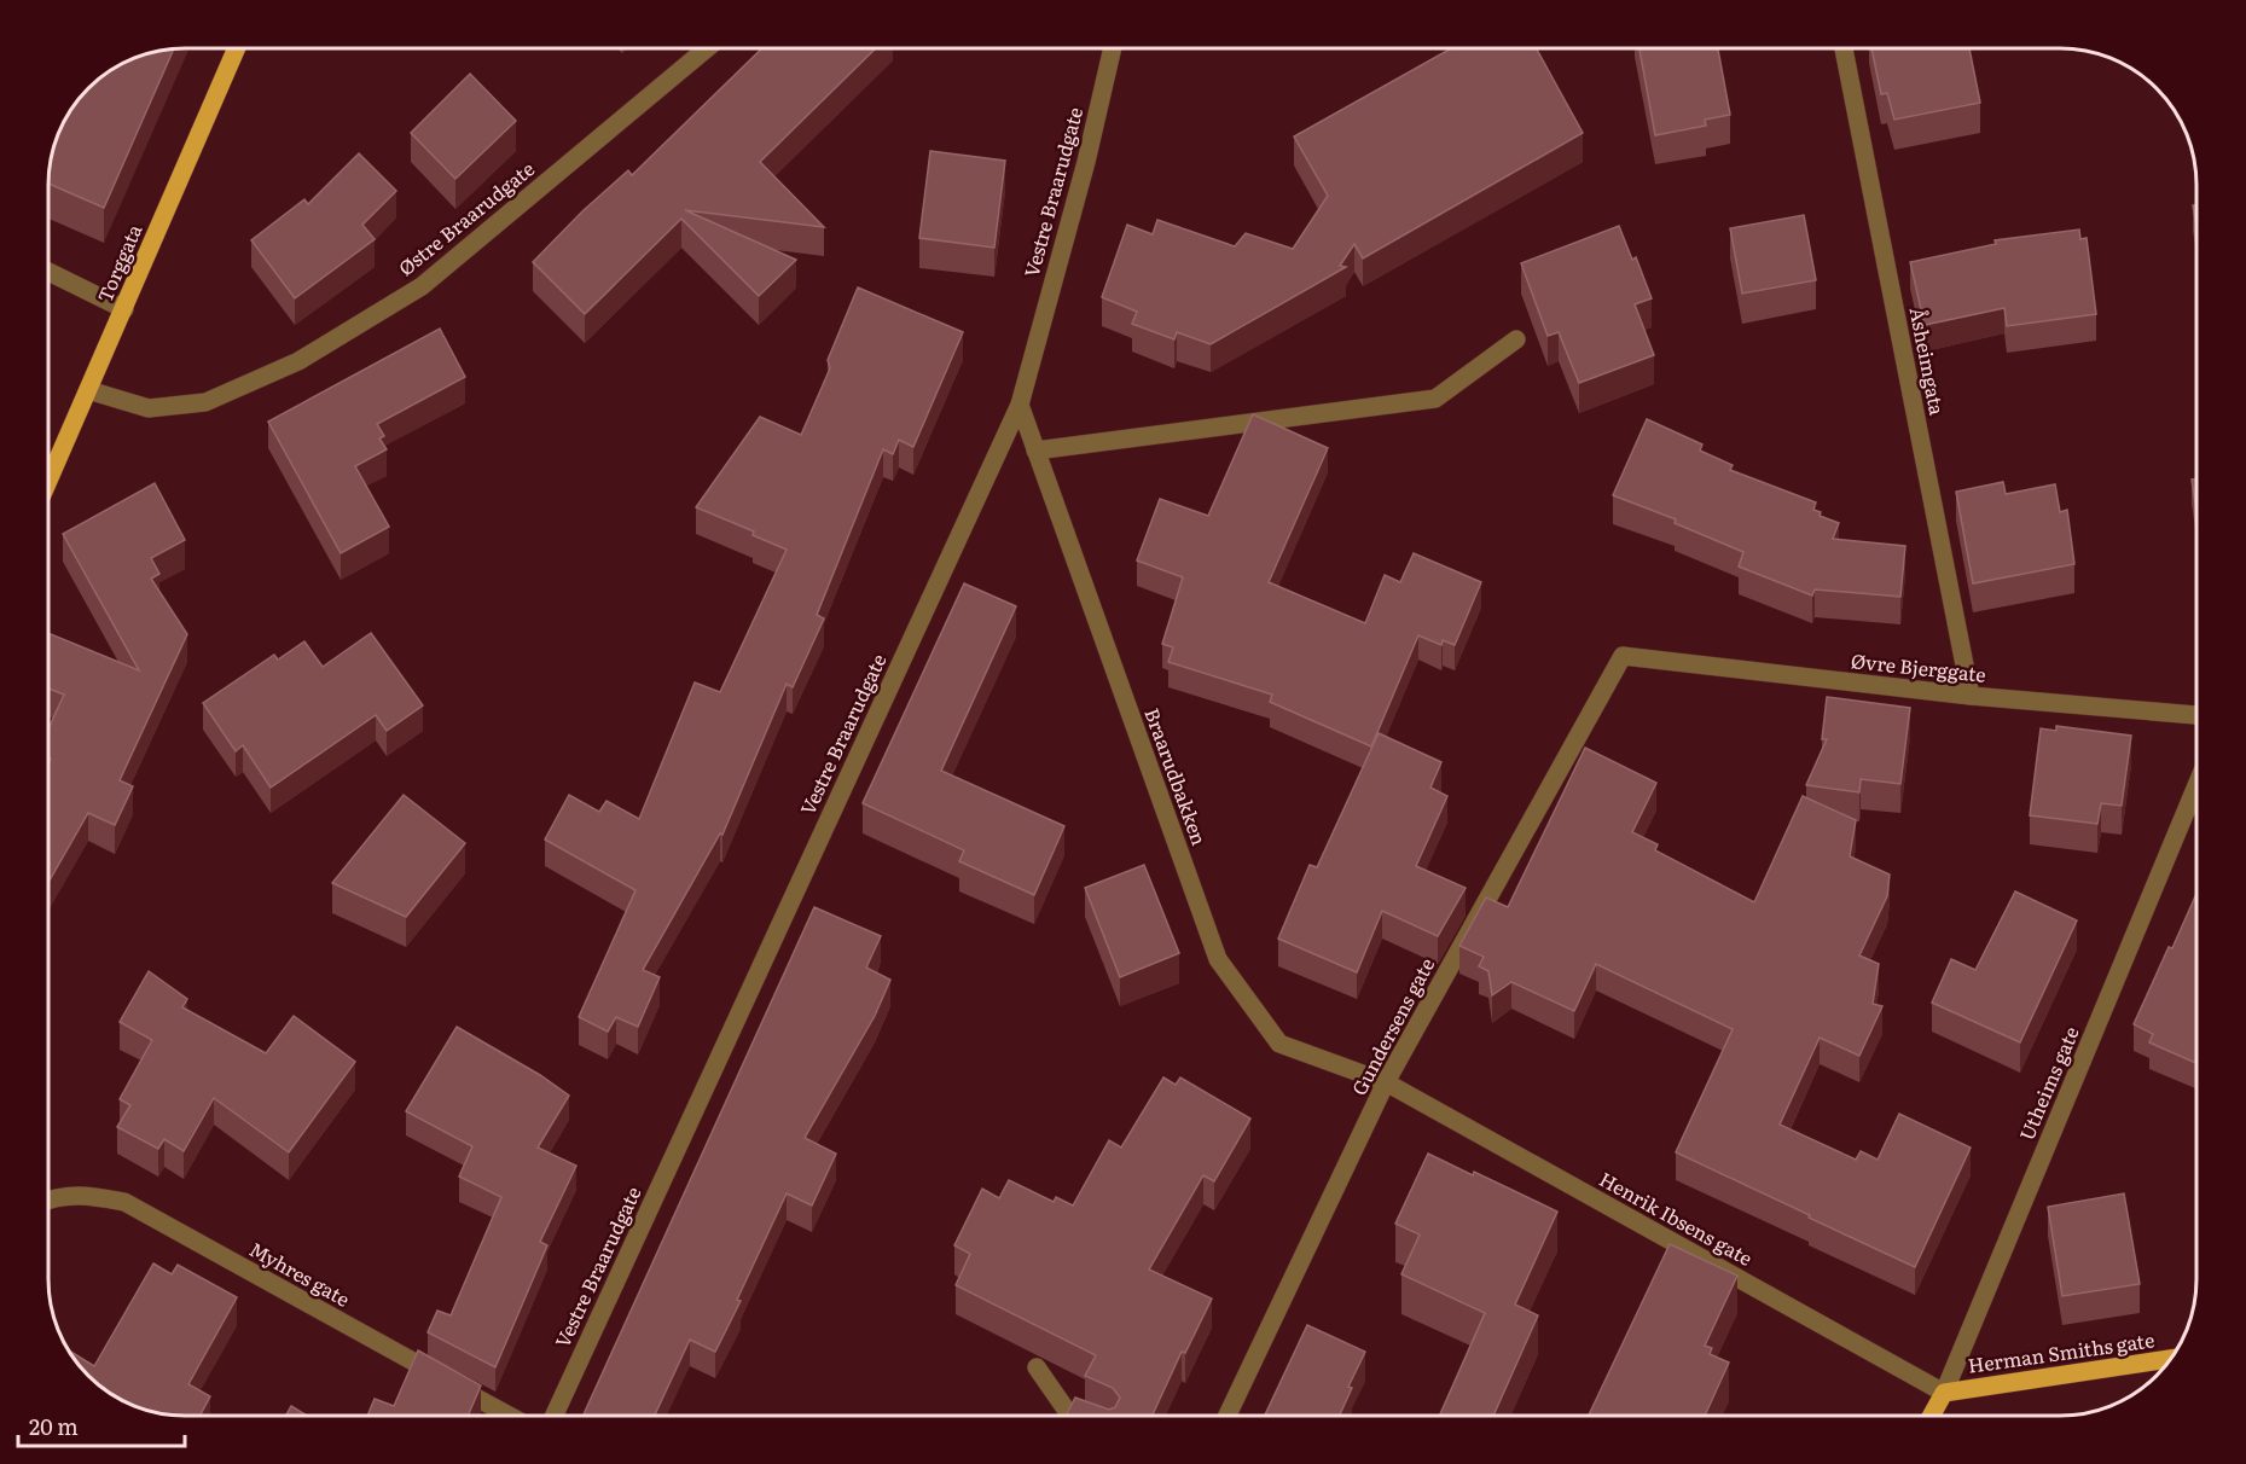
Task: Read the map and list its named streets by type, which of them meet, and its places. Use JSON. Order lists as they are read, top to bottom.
{
  "streets": {
    "main road": ["Torggata", "Utheims gate", "Herman Smiths gate"],
    "street": [
      "Vestre Braarudgate",
      "Østre Braarudgate",
      "Åsheimgata",
      "Øvre Bjerggate",
      "Braarudbakken",
      "Gundersens gate",
      "Henrik Ibsens gate",
      "Myhres gate"
    ]
  },
  "crossings": [
    ["Vestre Braarudgate", "Braarudbakken"],
    ["Østre Braarudgate", "Torggata"],
    ["Åsheimgata", "Øvre Bjerggate"],
    ["Øvre Bjerggate", "Gundersens gate"],
    ["Braarudbakken", "Gundersens gate"],
    ["Braarudbakken", "Henrik Ibsens gate"],
    ["Gundersens gate", "Henrik Ibsens gate"],
    ["Utheims gate", "Henrik Ibsens gate"],
    ["Utheims gate", "Herman Smiths gate"],
    ["Henrik Ibsens gate", "Herman Smiths gate"]
  ],
  "scale_bar": "20 m"
}
